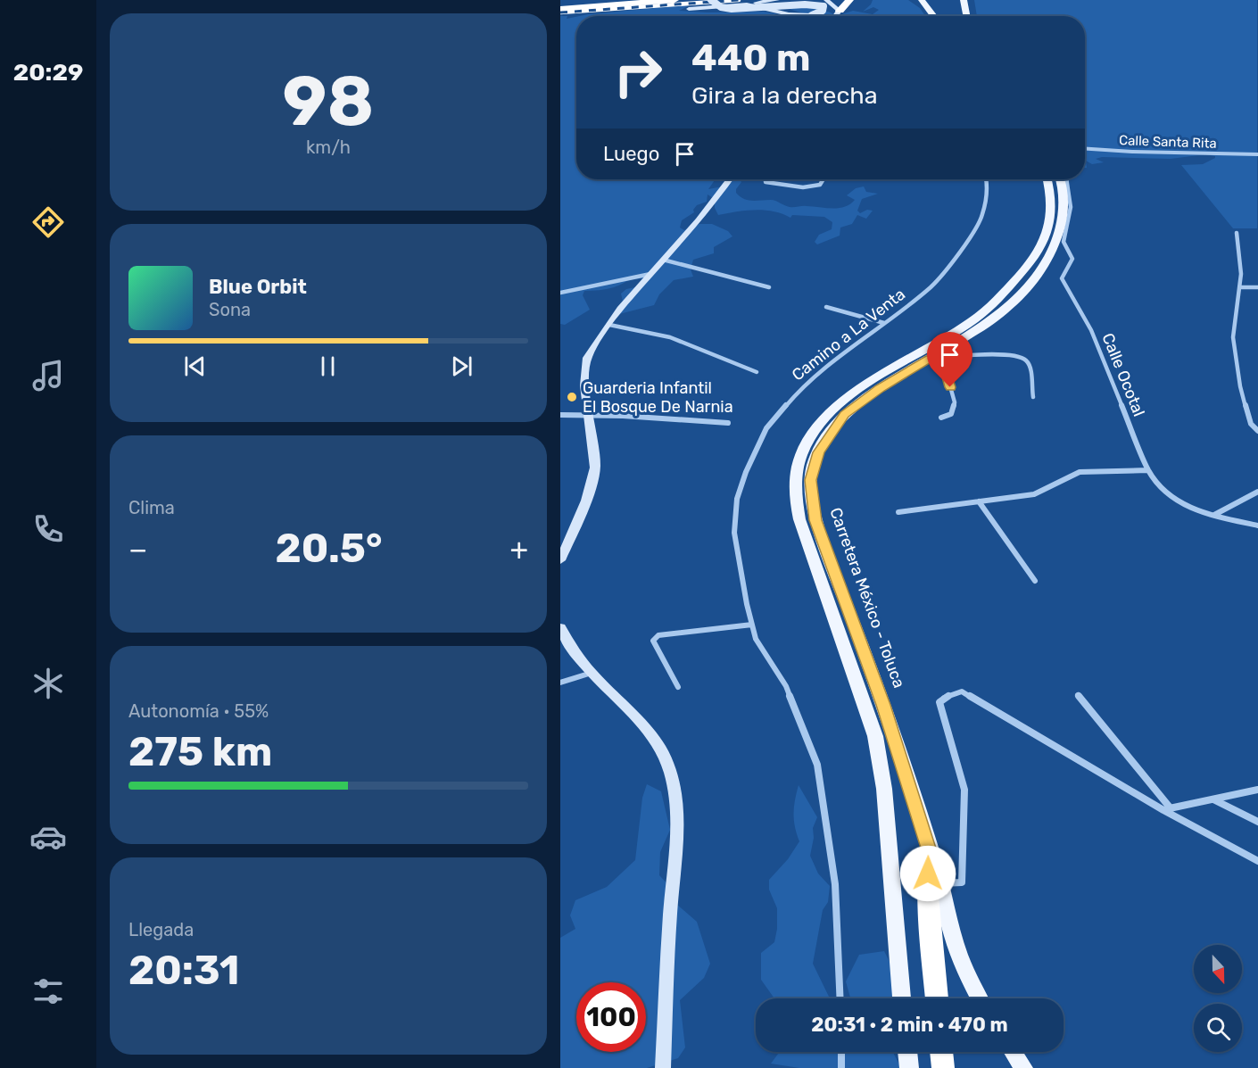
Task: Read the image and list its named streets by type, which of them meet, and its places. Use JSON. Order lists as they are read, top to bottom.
{
  "streets": {
    "main road": ["Carretera México - Toluca"],
    "street": ["Calle Santa Rita", "Camino a La Venta", "Calle Ocotal"]
  },
  "places": ["Guarderia Infantil El Bosque De Narnia"],
  "north": "bottom",
  "page": {
    "tabs": "20:29",
    "tile": [
      ["98", "km/h"],
      "Clima",
      ["Autonomía · 55%", "275 km"],
      ["Llegada", "20:31"]
    ],
    "turn": ["440 m", "Gira a la derecha"],
    "then": "Luego",
    "song": ["Blue Orbit", "Sona"],
    "heat": ["−", "20.5°", "+"],
    "limit": "100",
    "trip": "20:31 · 2 min · 470 m"
  }
}
